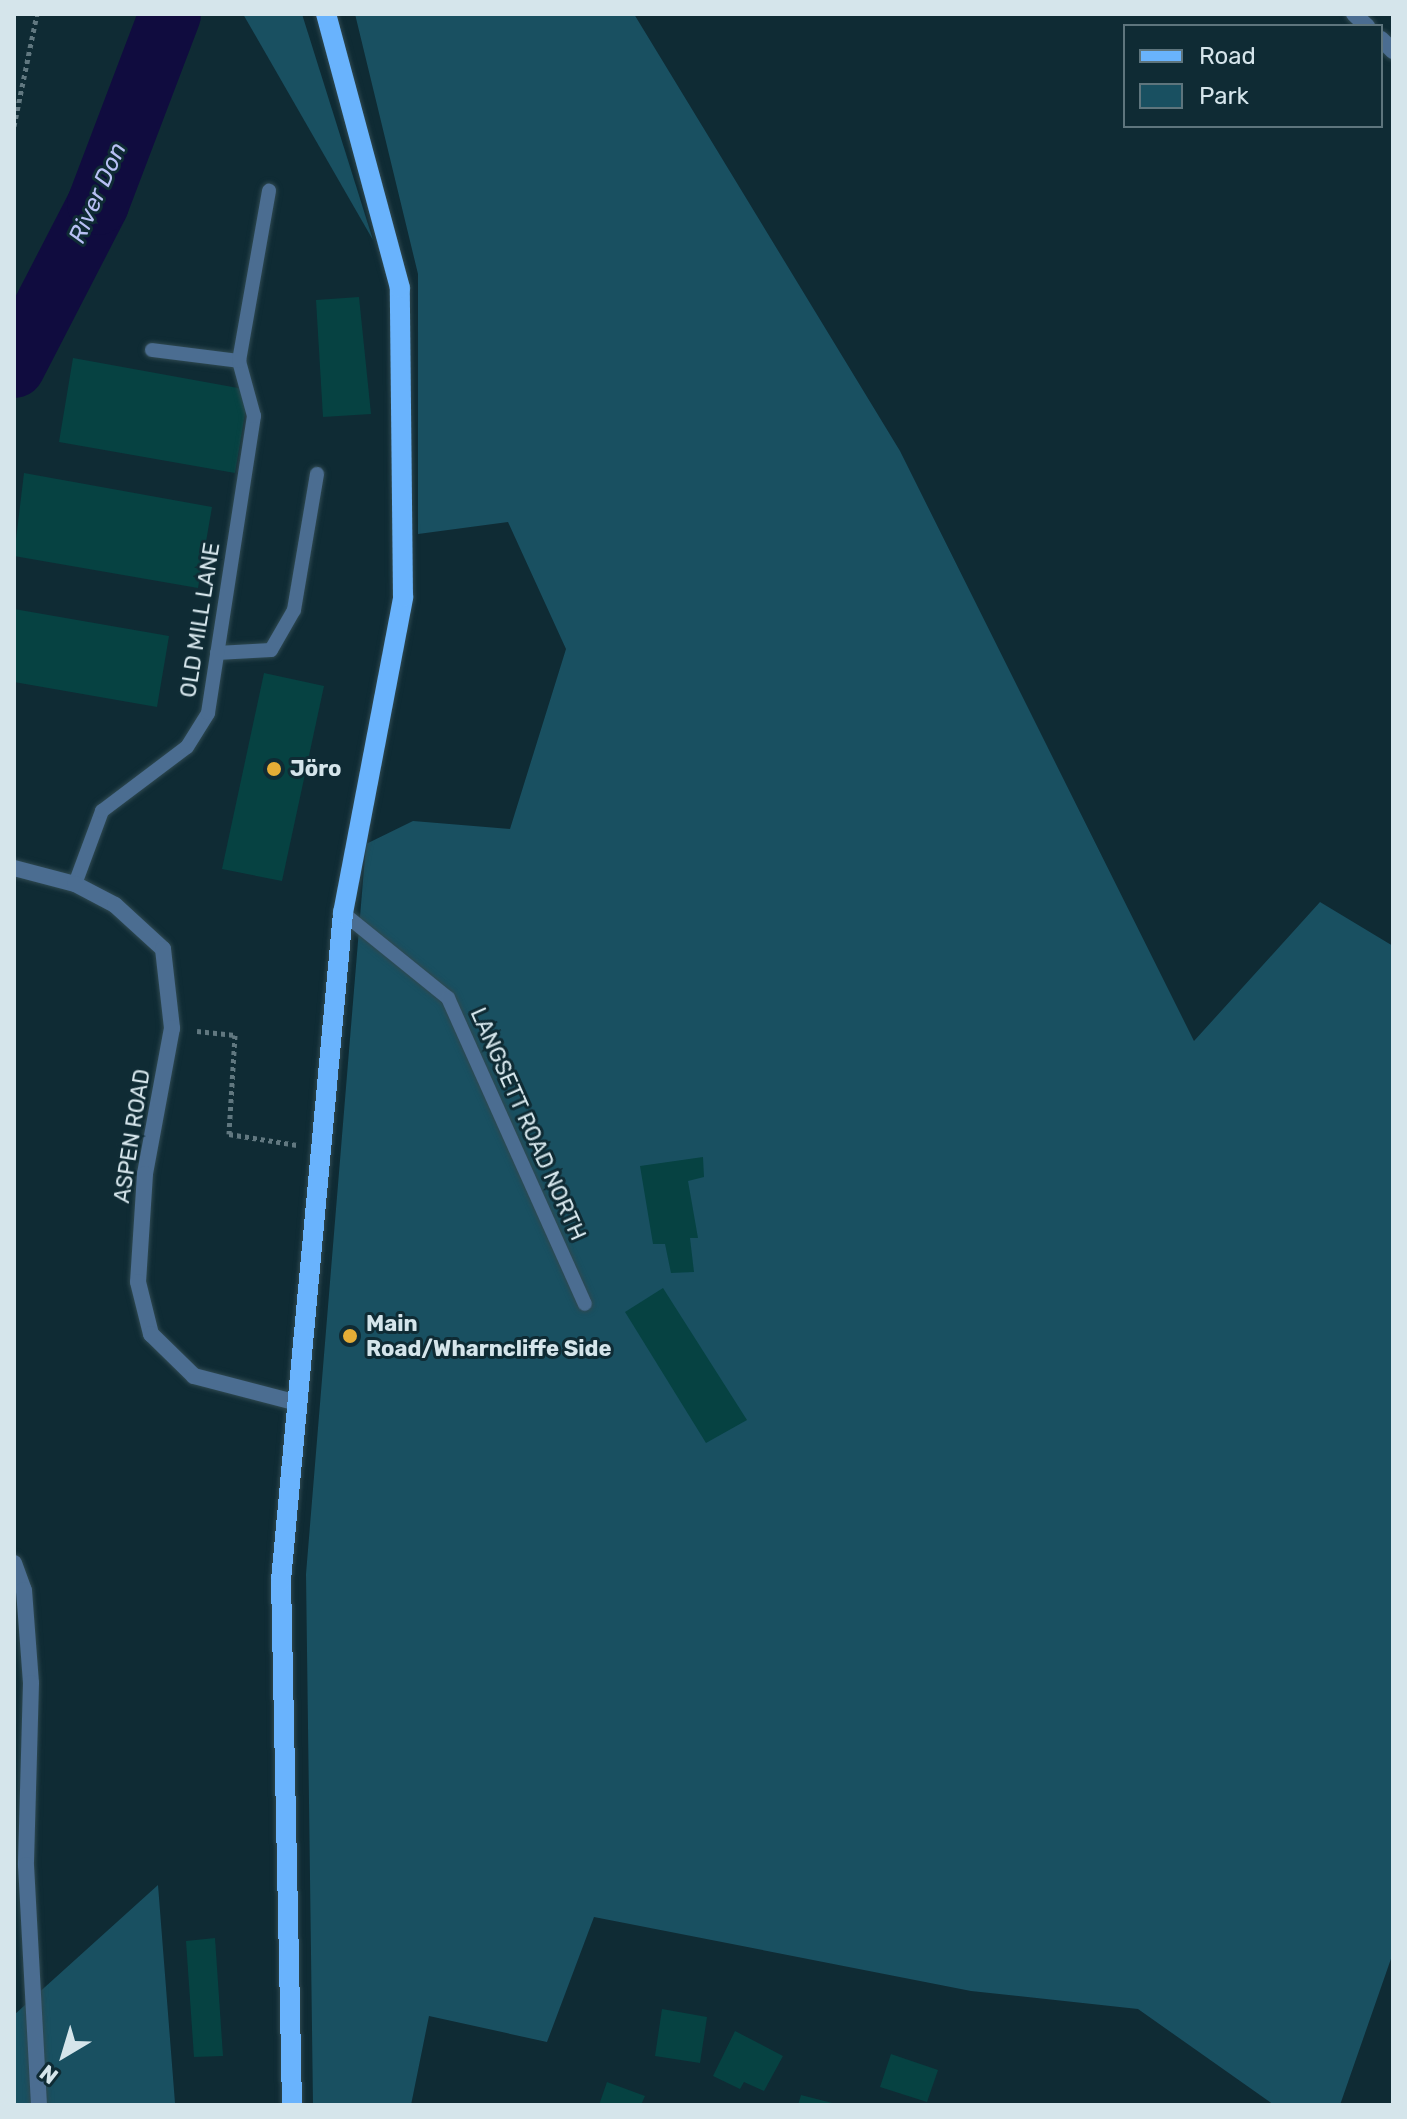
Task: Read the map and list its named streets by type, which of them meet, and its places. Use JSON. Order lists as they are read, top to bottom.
{
  "streets": {
    "street": ["ASPEN ROAD"],
    "lane": ["OLD MILL LANE", "LANGSETT ROAD NORTH"]
  },
  "crossings": [
    ["OLD MILL LANE", "ASPEN ROAD"]
  ],
  "water": ["River Don"],
  "places": ["Jöro", "Main Road/Wharncliffe Side"],
  "legend": ["Road", "Park"],
  "north": "bottom left"
}
